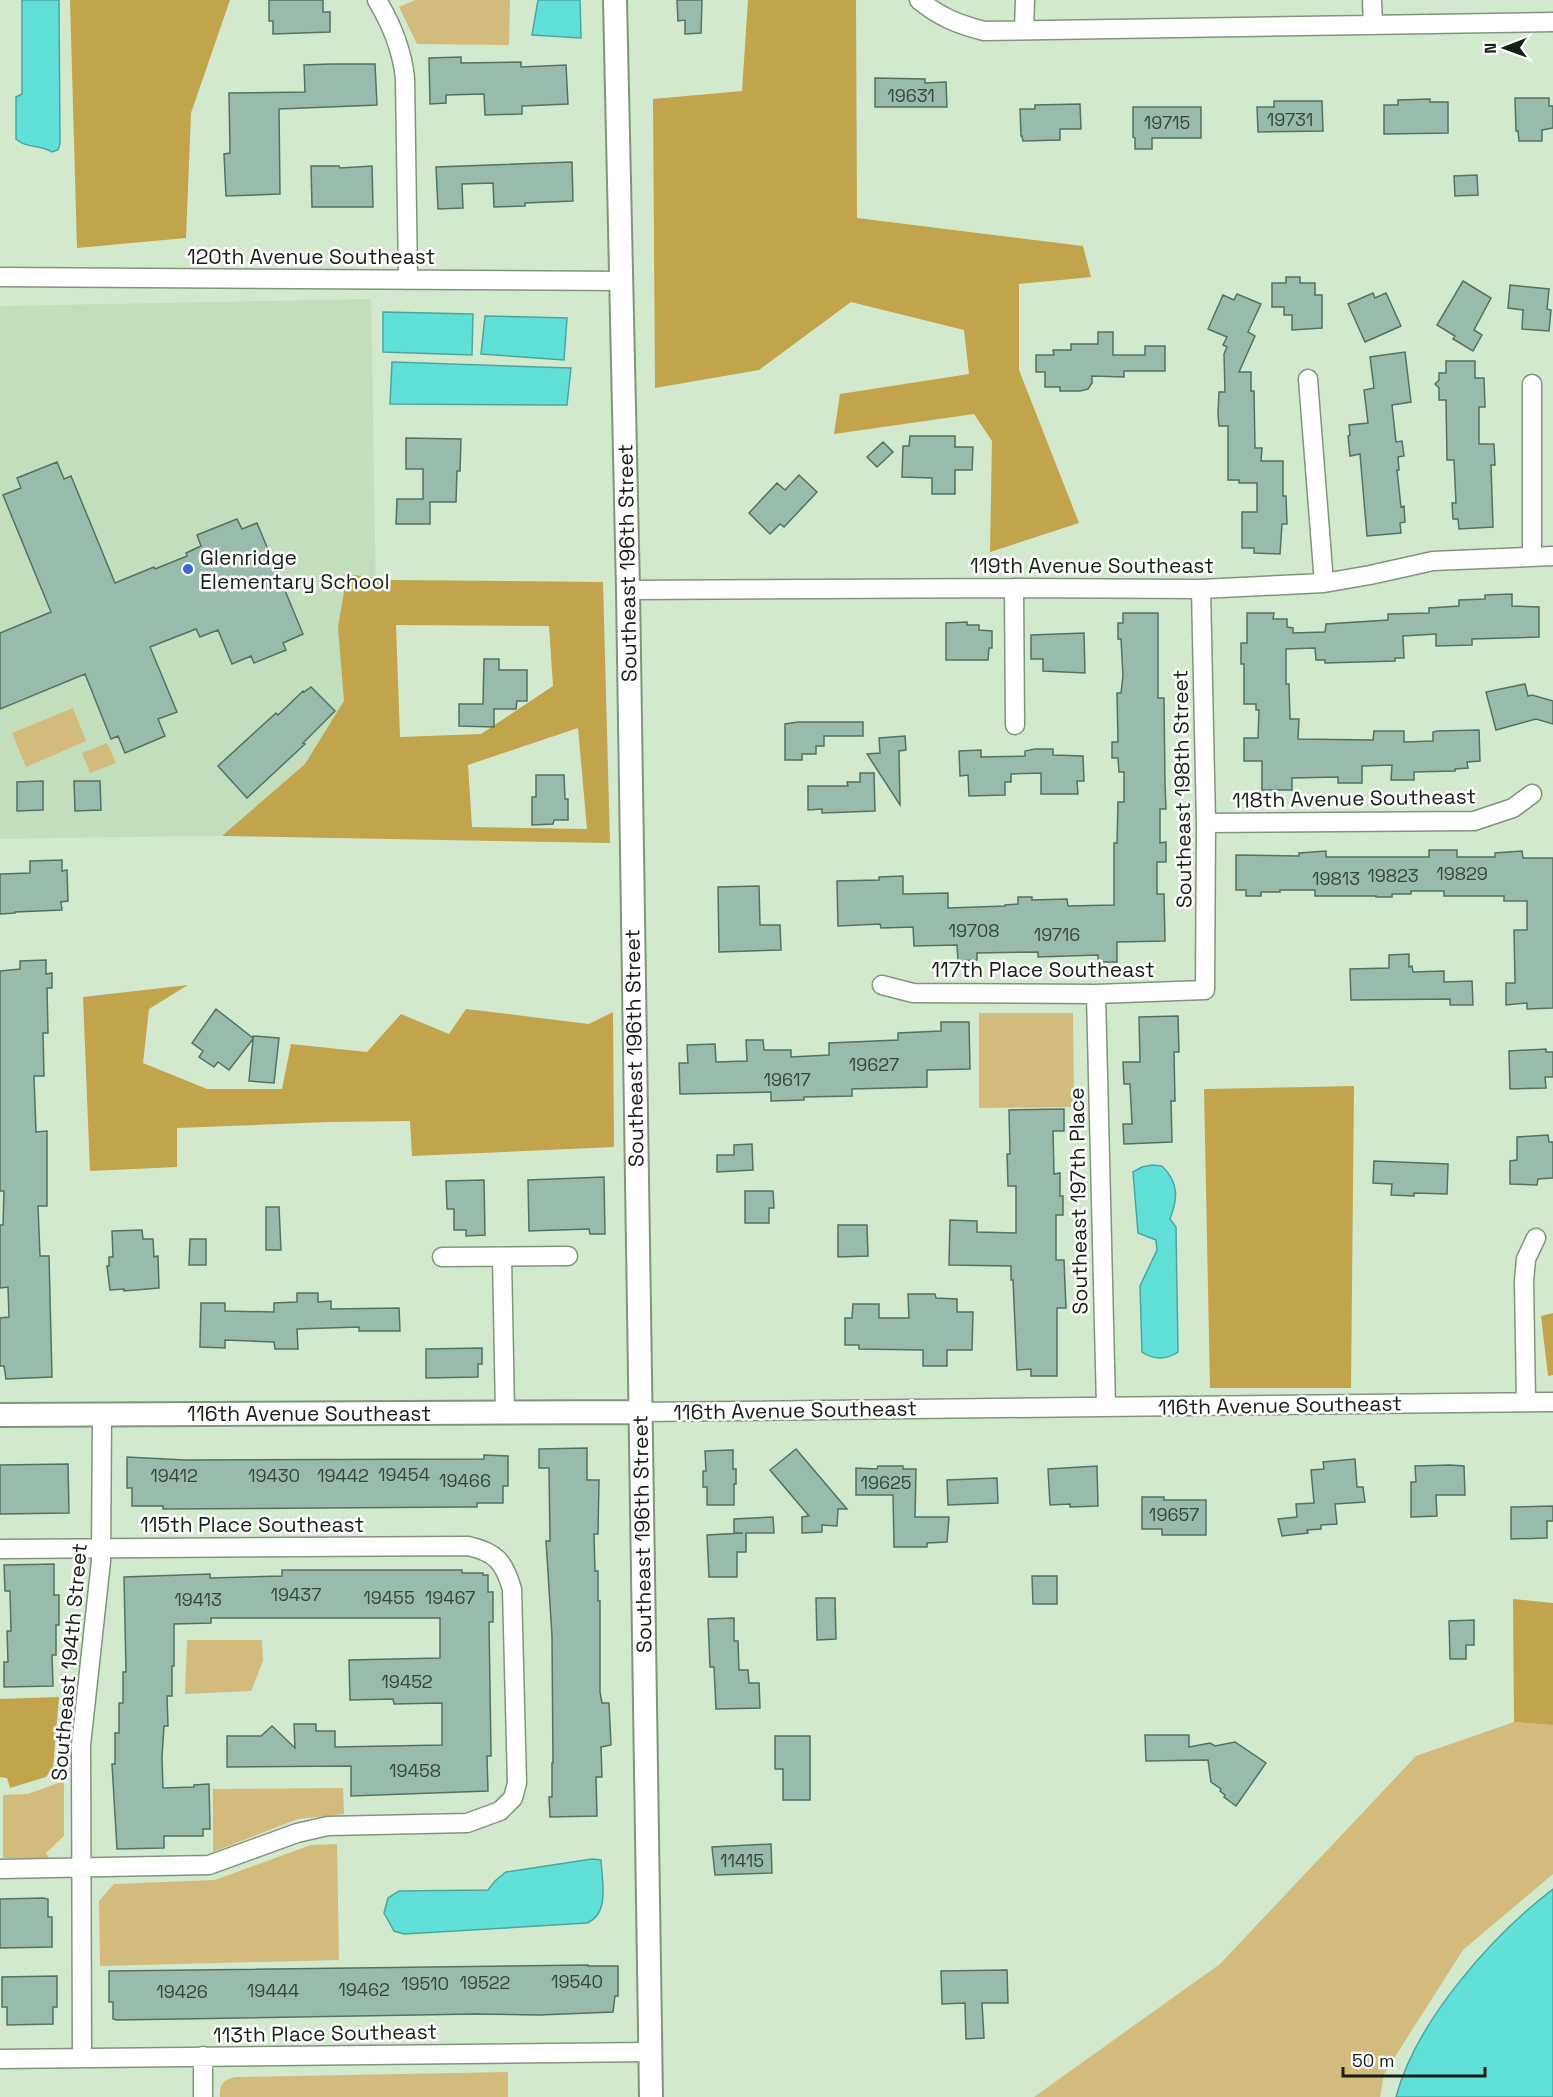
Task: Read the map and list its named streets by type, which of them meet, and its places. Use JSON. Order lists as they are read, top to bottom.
{
  "streets": {
    "street": [
      "120th Avenue Southeast",
      "Southeast 196th Street",
      "119th Avenue Southeast",
      "Southeast 198th Street",
      "118th Avenue Southeast",
      "117th Place Southeast",
      "Southeast 197th Place",
      "116th Avenue Southeast",
      "115th Place Southeast",
      "Southeast 194th Street",
      "113th Place Southeast"
    ]
  },
  "crossings": [
    ["120th Avenue Southeast", "Southeast 196th Street"],
    ["Southeast 196th Street", "119th Avenue Southeast"],
    ["Southeast 196th Street", "116th Avenue Southeast"],
    ["Southeast 196th Street", "113th Place Southeast"],
    ["119th Avenue Southeast", "Southeast 198th Street"],
    ["Southeast 198th Street", "118th Avenue Southeast"],
    ["Southeast 198th Street", "117th Place Southeast"],
    ["117th Place Southeast", "Southeast 197th Place"],
    ["Southeast 197th Place", "116th Avenue Southeast"],
    ["116th Avenue Southeast", "Southeast 194th Street"],
    ["115th Place Southeast", "Southeast 194th Street"],
    ["Southeast 194th Street", "113th Place Southeast"]
  ],
  "places": ["Glenridge Elementary School"],
  "house_numbers": [
    "19631",
    "19731",
    "19715",
    "19829",
    "19823",
    "19813",
    "19708",
    "19716",
    "19627",
    "19617",
    "19454",
    "19412",
    "19430",
    "19442",
    "19466",
    "19625",
    "19657",
    "19437",
    "19455",
    "19467",
    "19413",
    "19452",
    "19458",
    "11415",
    "19540",
    "19522",
    "19510",
    "19462",
    "19444",
    "19426"
  ],
  "scale_bar": "50 m",
  "north": "left"
}
